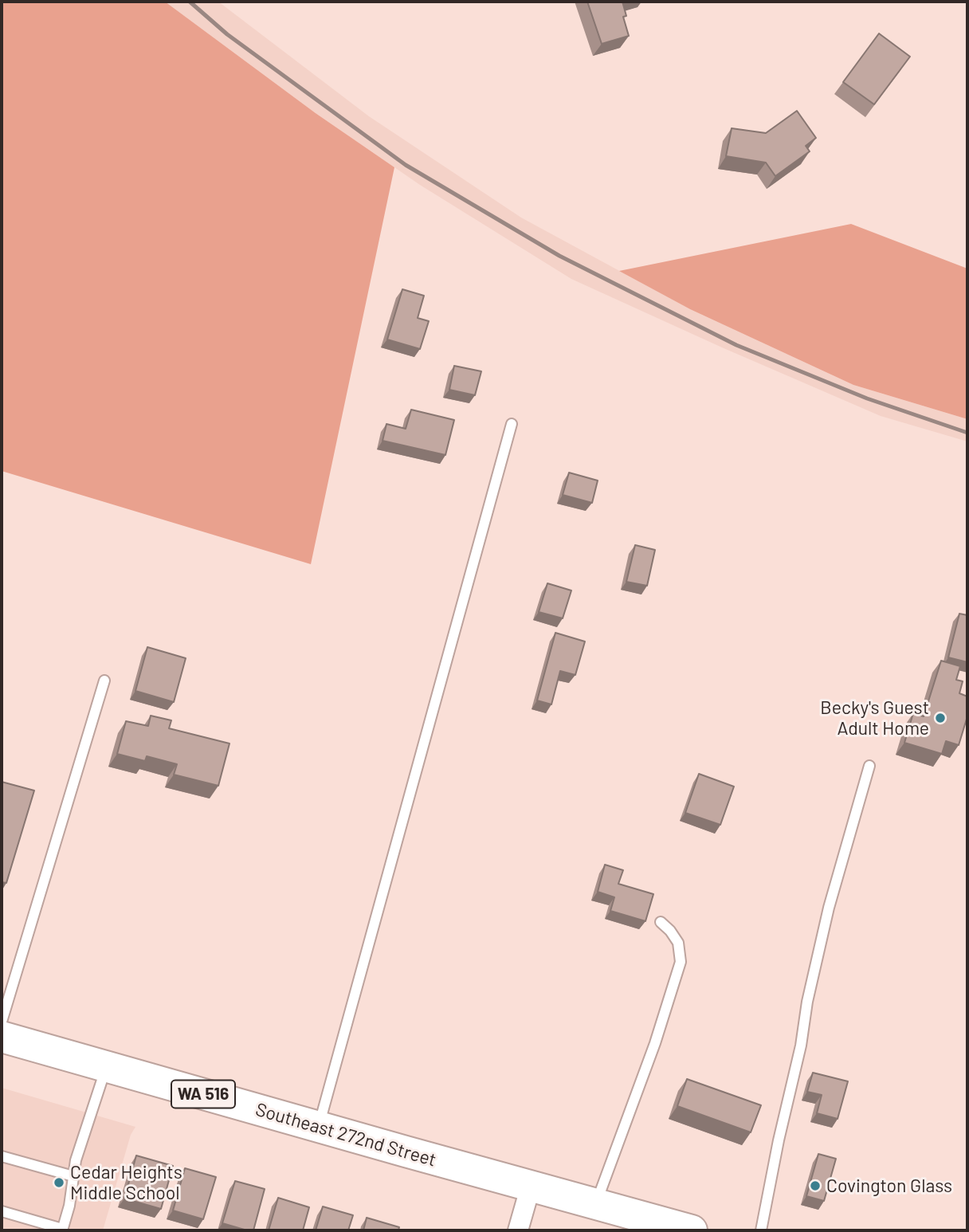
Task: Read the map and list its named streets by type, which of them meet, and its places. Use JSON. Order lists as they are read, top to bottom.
{
  "streets": {
    "main road": ["WA 516", "Southeast 272nd Street"]
  },
  "places": ["Becky's Guest Adult Home", "Cedar Heights Middle School", "Covington Glass"]
}
